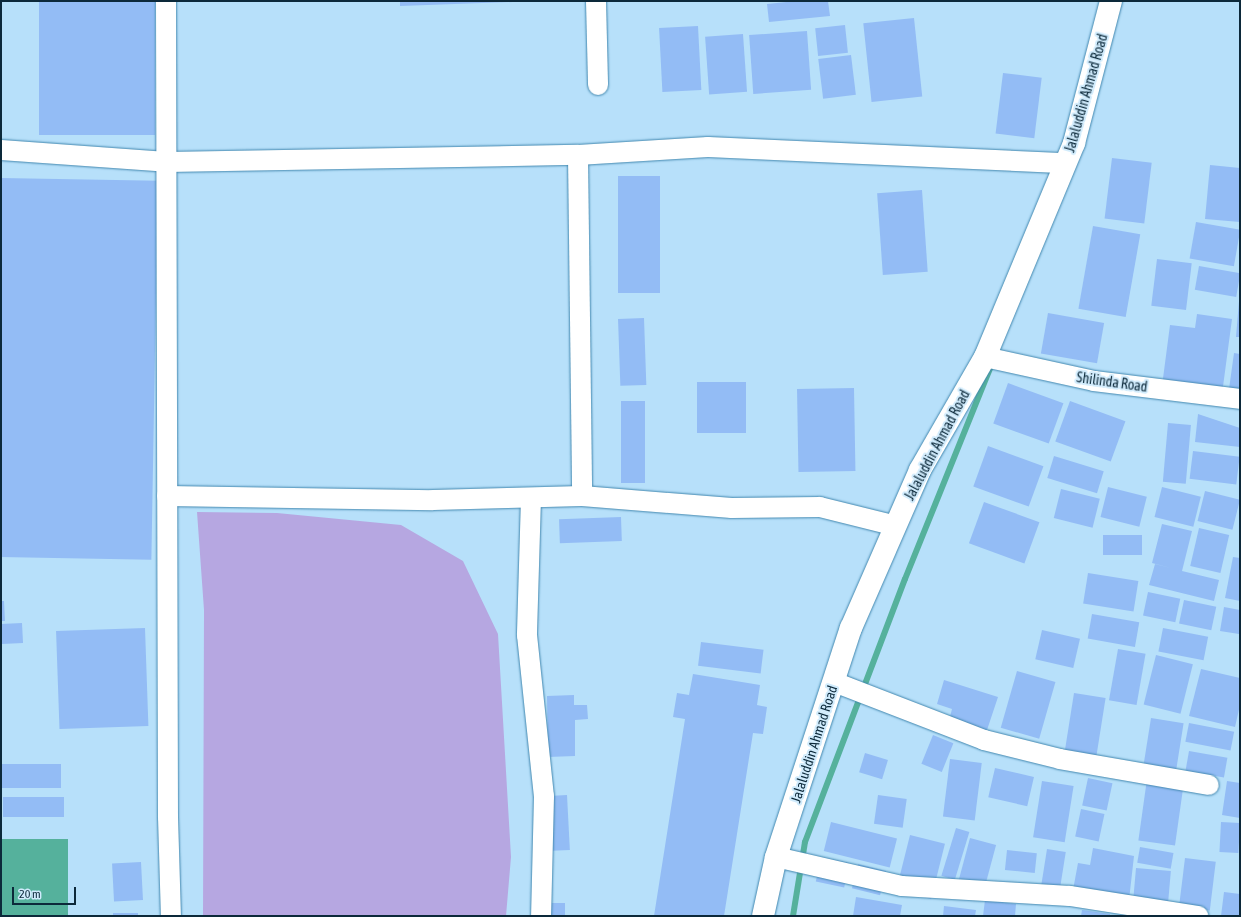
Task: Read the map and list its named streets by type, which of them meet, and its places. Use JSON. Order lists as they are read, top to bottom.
{
  "streets": {
    "street": ["Jalaluddin Ahmad Road", "Shilinda Road"]
  },
  "crossings": [
    ["Jalaluddin Ahmad Road", "Shilinda Road"]
  ],
  "scale_bar": "20 m"
}
